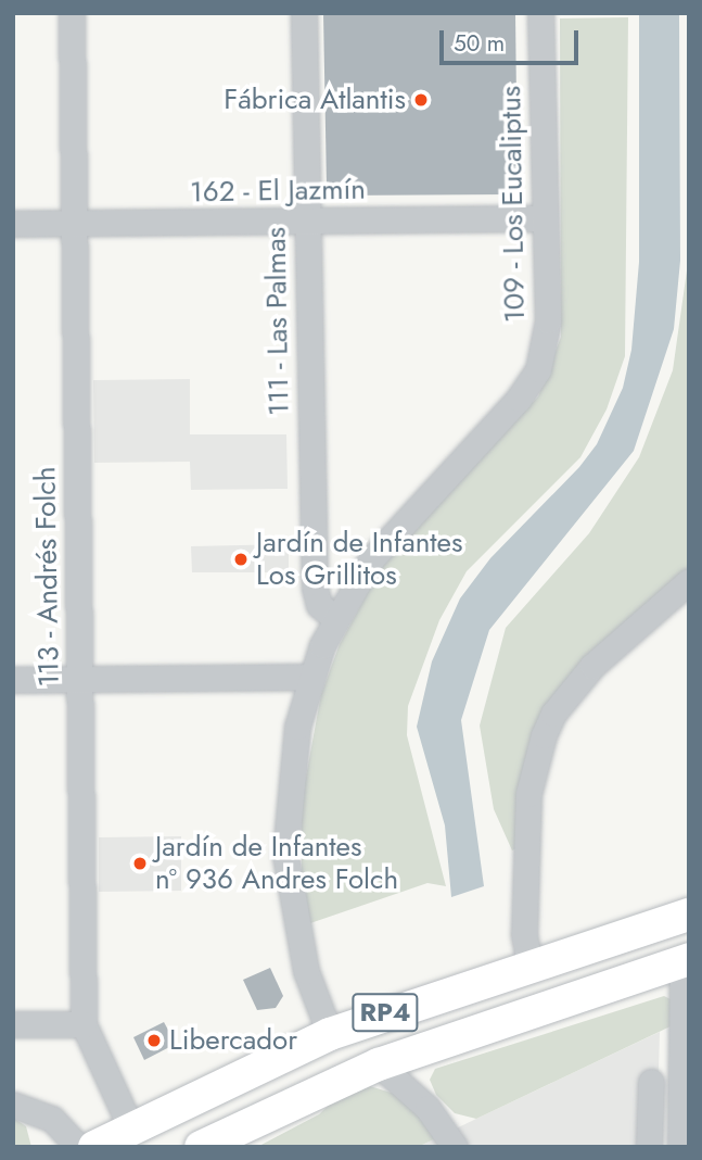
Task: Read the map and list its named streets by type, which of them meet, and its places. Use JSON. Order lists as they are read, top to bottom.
{
  "streets": {
    "main road": ["RP4"],
    "street": [
      "162 - El Jazmín",
      "109 - Los Eucaliptus",
      "111 - Las Palmas",
      "113 - Andrés Folch"
    ]
  },
  "crossings": [
    ["162 - El Jazmín", "109 - Los Eucaliptus"],
    ["162 - El Jazmín", "111 - Las Palmas"],
    ["162 - El Jazmín", "113 - Andrés Folch"],
    ["109 - Los Eucaliptus", "111 - Las Palmas"],
    ["109 - Los Eucaliptus", "RP4"],
    ["113 - Andrés Folch", "RP4"]
  ],
  "places": [
    "Fábrica Atlantis",
    "Jardín de Infantes Los Grillitos",
    "Jardín de Infantes nº 936 Andres Folch",
    "Libercador"
  ],
  "scale_bar": "50 m"
}
